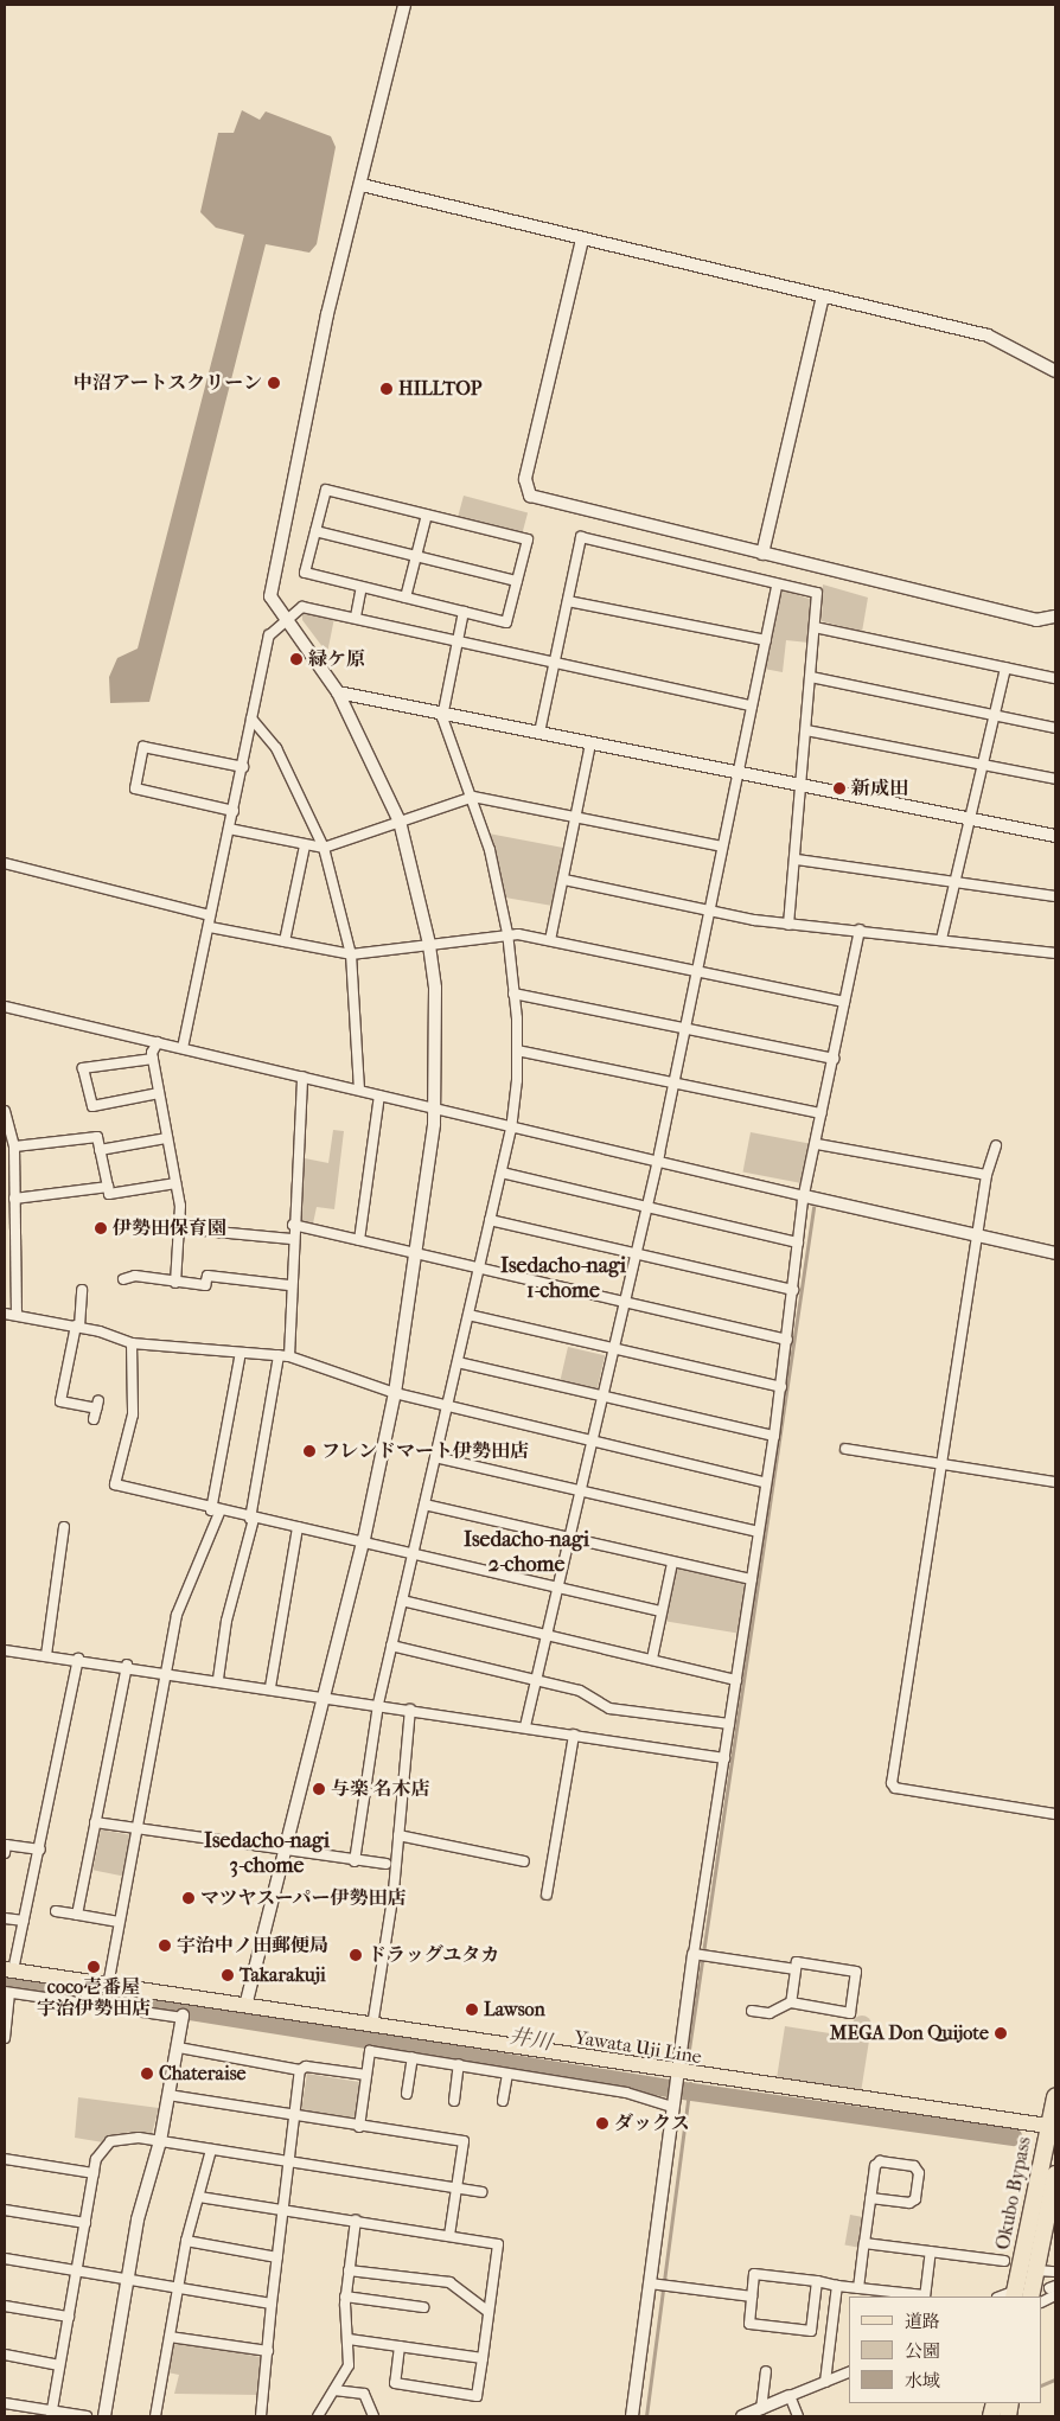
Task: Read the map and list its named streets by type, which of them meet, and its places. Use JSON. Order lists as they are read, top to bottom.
{
  "streets": {
    "highway": ["Okubo Bypass"],
    "main road": ["Yawata Uji Line"]
  },
  "crossings": [
    ["Yawata Uji Line", "Okubo Bypass"]
  ],
  "districts": ["Isedacho-nagi 1-chome", "Isedacho-nagi 2-chome", "Isedacho-nagi 3-chome"],
  "water": ["井川"],
  "places": [
    "中沼アートスクリーン",
    "HILLTOP",
    "緑ケ原",
    "新成田",
    "伊勢田保育園",
    "フレンドマート伊勢田店",
    "与楽 名木店",
    "マツヤスーパー伊勢田店",
    "宇治中ノ田郵便局",
    "ドラッグユタカ",
    "coco壱番屋 宇治伊勢田店",
    "Takarakuji",
    "Lawson",
    "MEGA Don Quijote",
    "Chateraise",
    "ダックス"
  ],
  "legend": ["道路", "公園", "水域"]
}
